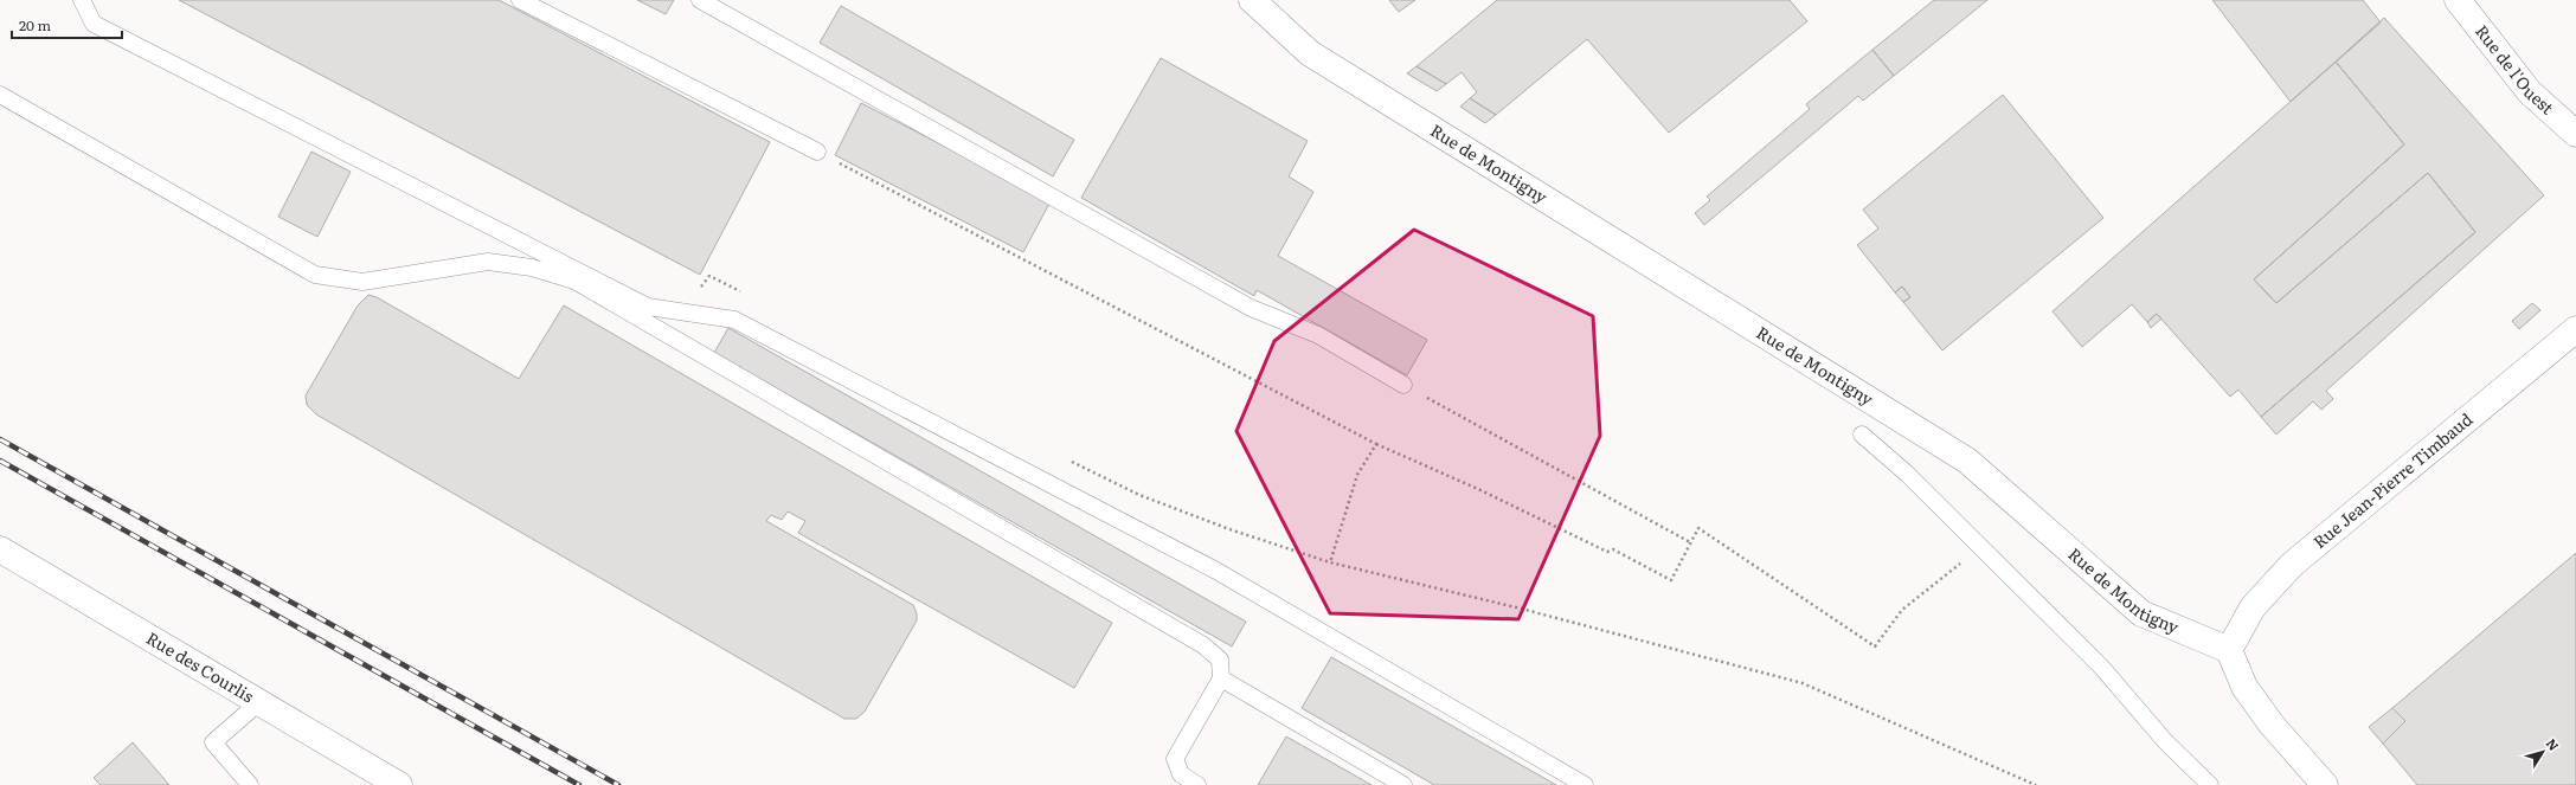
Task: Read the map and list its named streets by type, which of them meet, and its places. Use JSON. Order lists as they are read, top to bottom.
{
  "streets": {
    "street": [
      "Rue de l'Ouest",
      "Rue de Montigny",
      "Rue Jean-Pierre Timbaud",
      "Rue des Courlis"
    ]
  },
  "crossings": [
    ["Rue de Montigny", "Rue Jean-Pierre Timbaud"]
  ],
  "scale_bar": "20 m",
  "north": "top right"
}
